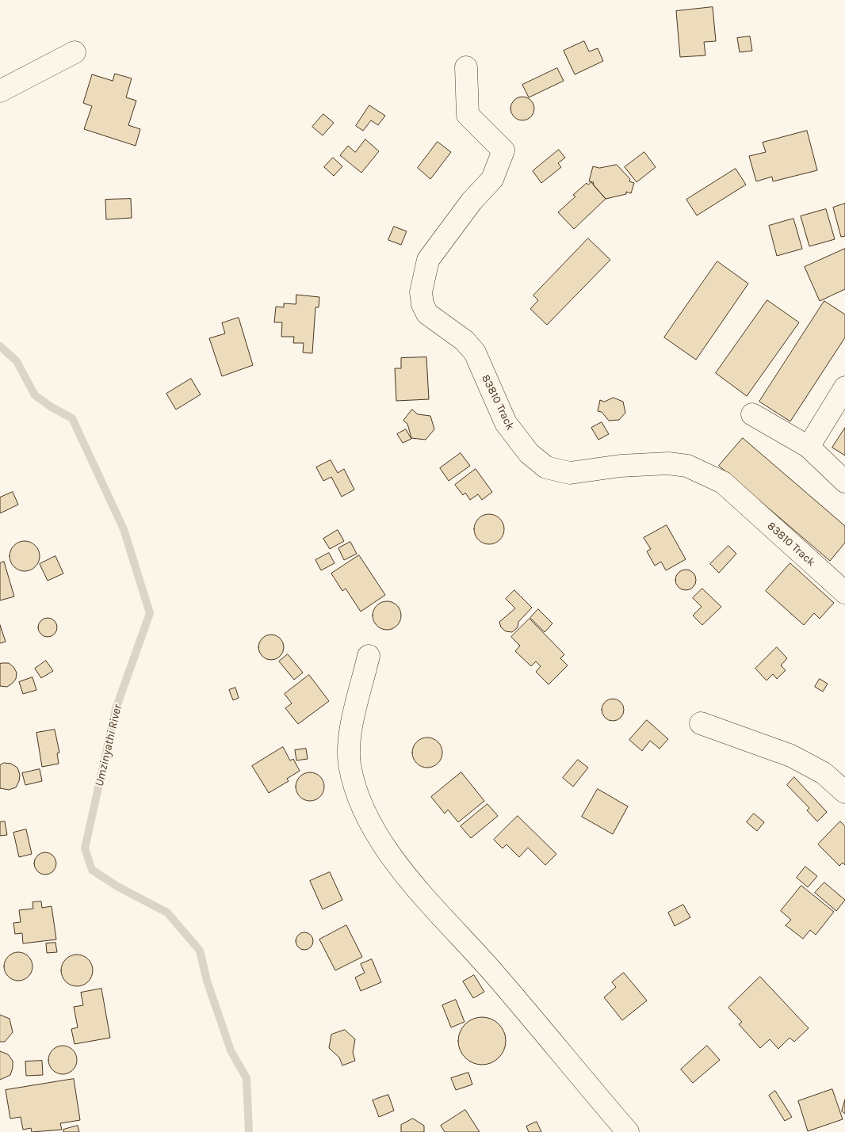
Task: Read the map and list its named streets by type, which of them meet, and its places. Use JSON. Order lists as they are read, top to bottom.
{
  "streets": {
    "street": ["83810 Track"]
  },
  "water": ["Umzinyathi River"]
}
